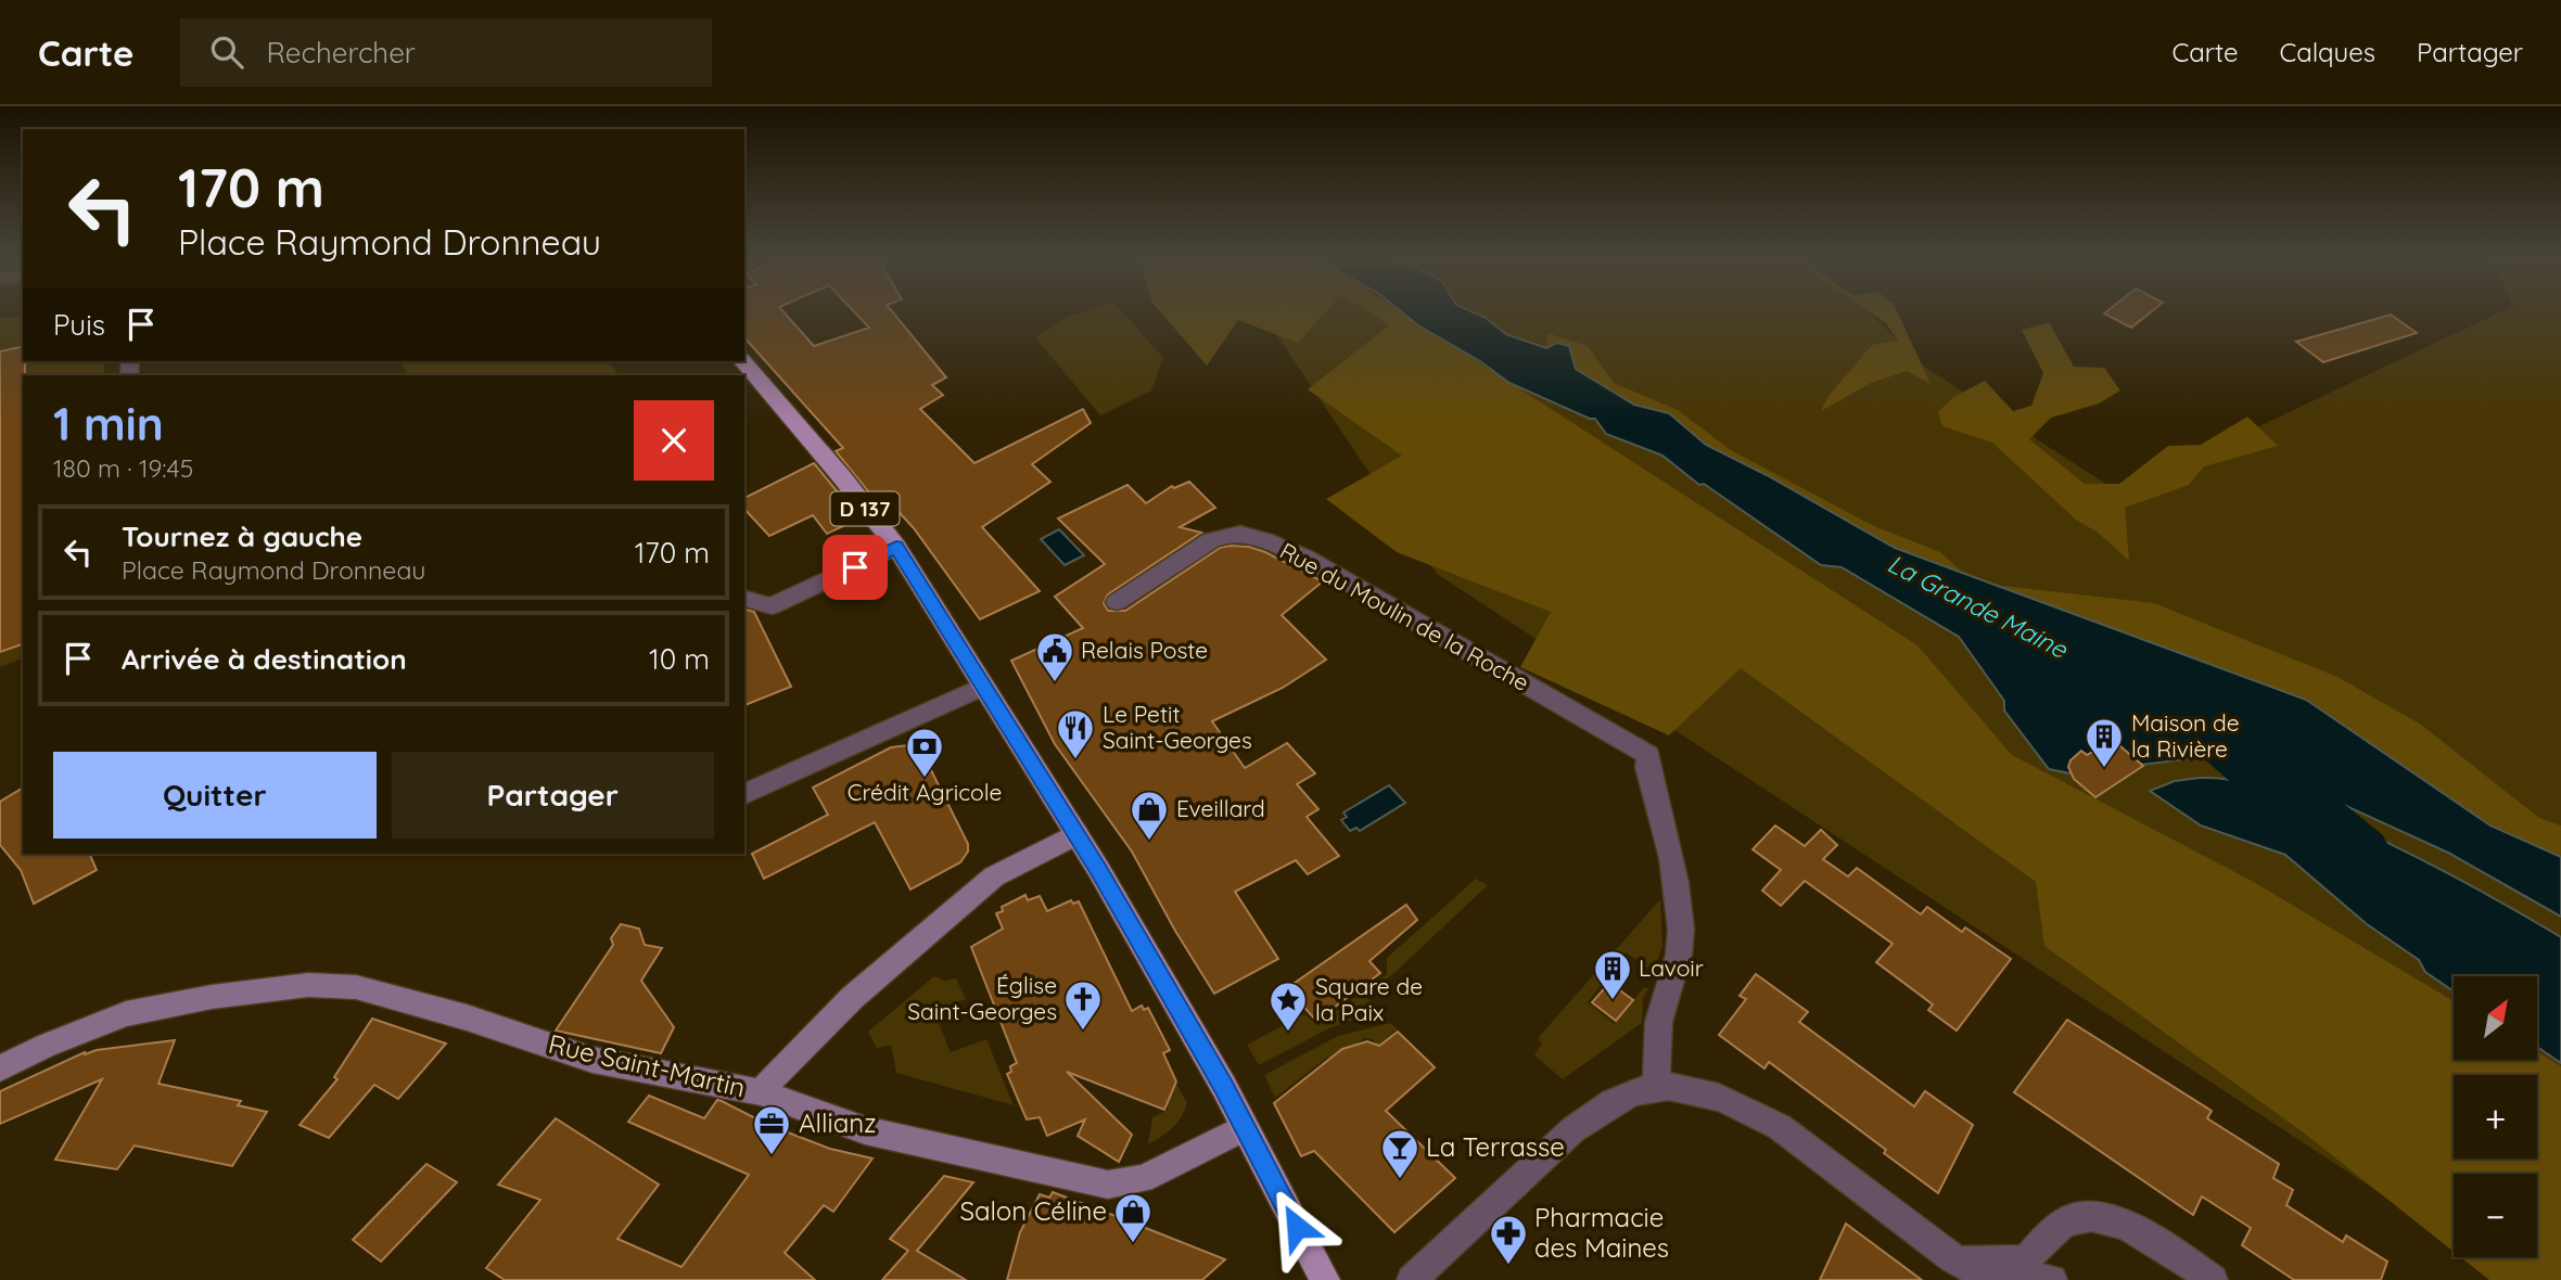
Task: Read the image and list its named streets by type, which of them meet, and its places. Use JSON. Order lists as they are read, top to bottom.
{
  "streets": {
    "main road": ["D 137", "Rue Saint-Martin"],
    "street": ["Rue du Moulin de la Roche"]
  },
  "crossings": [
    ["D 137", "Rue Saint-Martin"]
  ],
  "water": ["La Grande Maine"],
  "places": {
    "public building": ["Relais Poste"],
    "restaurant": ["Le Petit Saint-Georges"],
    "building": ["Maison de la Rivière", "Lavoir"],
    "bank": ["Crédit Agricole"],
    "shop": ["Eveillard", "Salon Céline"],
    "church": ["Église Saint-Georges"],
    "place": ["Square de la Paix"],
    "office": ["Allianz"],
    "bar": ["La Terrasse"],
    "pharmacy": ["Pharmacie des Maines"]
  },
  "north": "top right",
  "page": {
    "header": "Carte",
    "search": "Rechercher",
    "nav": ["Carte", "Calques", "Partager"],
    "turn": ["170 m", "Place Raymond Dronneau"],
    "then": "Puis",
    "heading": ["1 min", "180 m · 19:45"],
    "list": [
      {
        "name": "Tournez à gauche",
        "note": "Place Raymond Dronneau",
        "value": "170 m"
      },
      {
        "name": "Arrivée à destination",
        "value": "10 m"
      }
    ],
    "buttons": ["Quitter", "Partager"],
    "map_buttons": ["+", "−"]
  }
}
